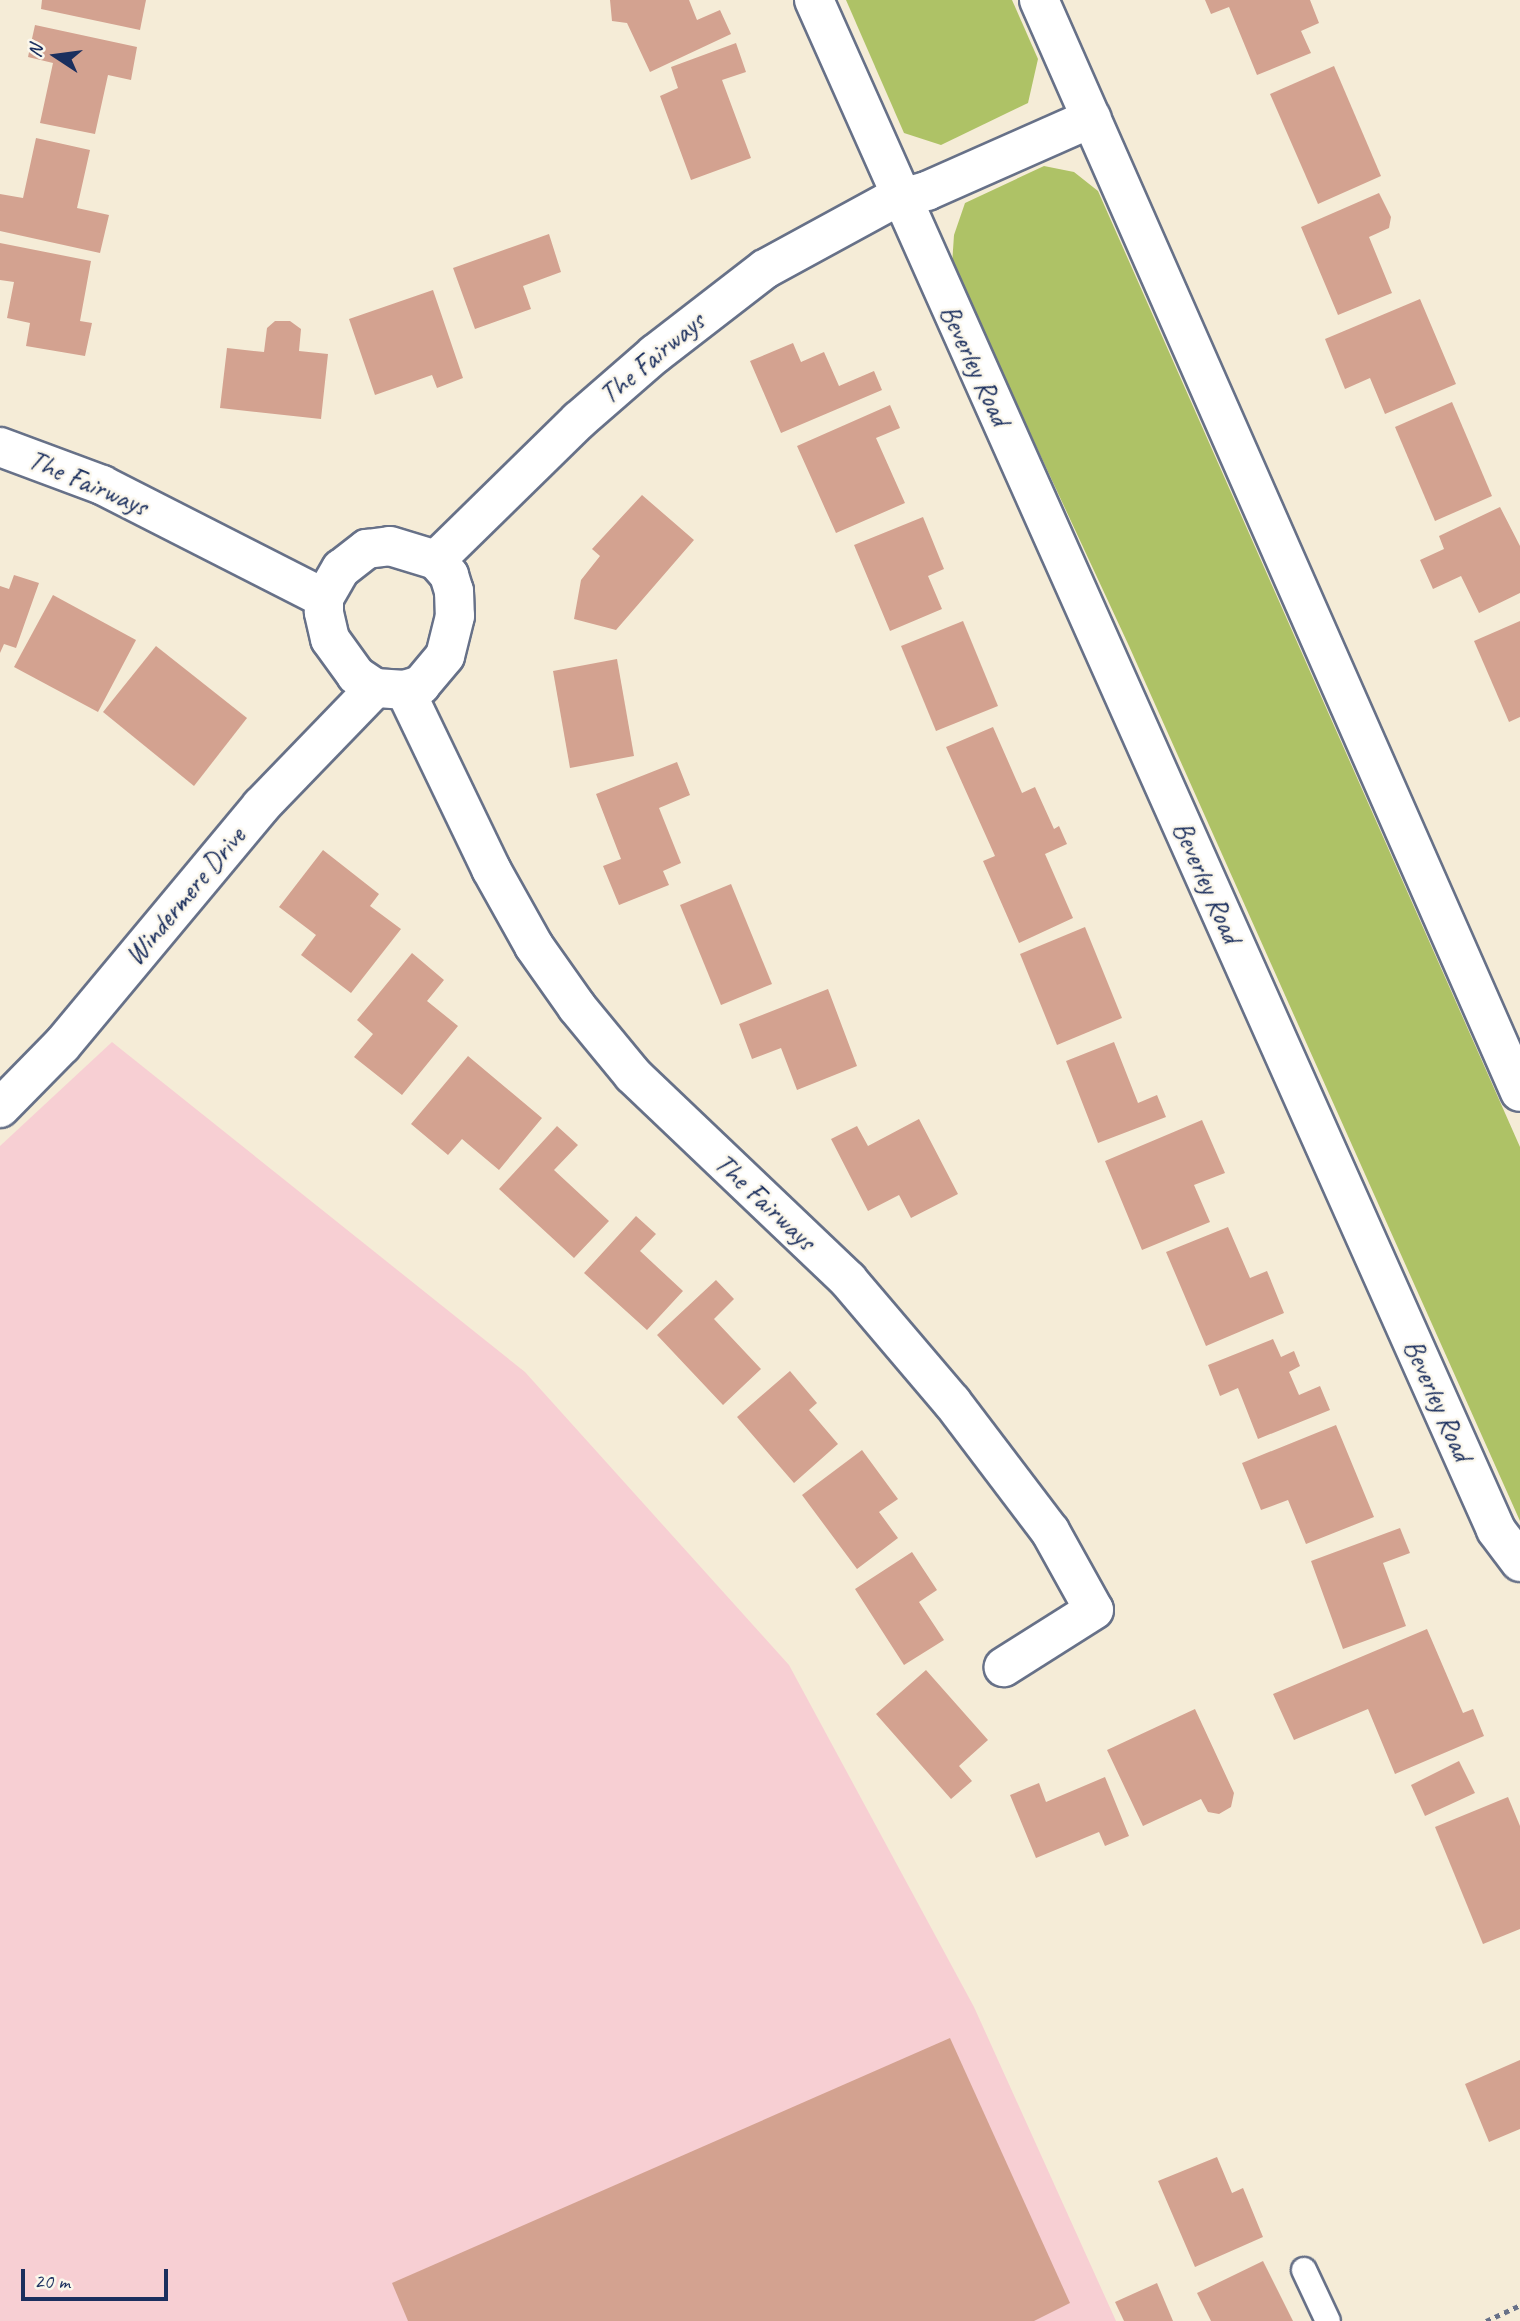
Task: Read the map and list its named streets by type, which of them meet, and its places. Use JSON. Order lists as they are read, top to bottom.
{
  "streets": {
    "street": ["The Fairways", "Beverley Road", "Windermere Drive"]
  },
  "crossings": [
    ["The Fairways", "Beverley Road"],
    ["The Fairways", "Windermere Drive"]
  ],
  "scale_bar": "20 m",
  "north": "left"
}
